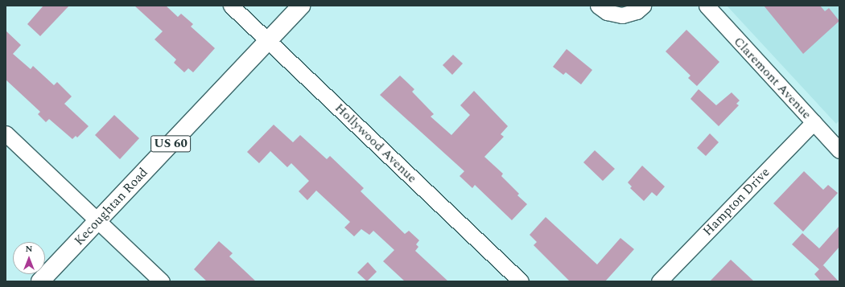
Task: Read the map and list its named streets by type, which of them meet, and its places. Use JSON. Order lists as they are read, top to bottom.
{
  "streets": {
    "main road": ["US 60", "Kecoughtan Road"],
    "street": ["Claremont Avenue", "Hollywood Avenue", "Hampton Drive"]
  },
  "crossings": [
    ["Claremont Avenue", "Hampton Drive"],
    ["Hollywood Avenue", "Kecoughtan Road"]
  ],
  "north": "top"
}
